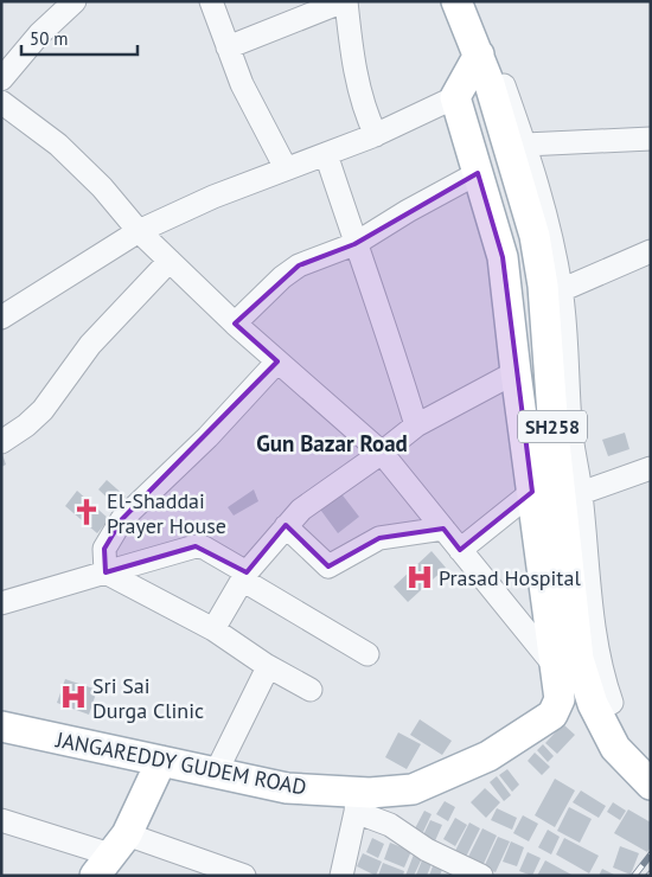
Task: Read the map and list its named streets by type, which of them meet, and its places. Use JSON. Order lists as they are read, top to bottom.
{
  "streets": {
    "main road": ["SH258", "JANGAREDDY GUDEM ROAD"]
  },
  "districts": ["Gun Bazar Road"],
  "places": {
    "church": ["El-Shaddai Prayer House"],
    "hospital": ["Prasad Hospital", "Sri Sai Durga Clinic"]
  },
  "scale_bar": "50 m"
}
